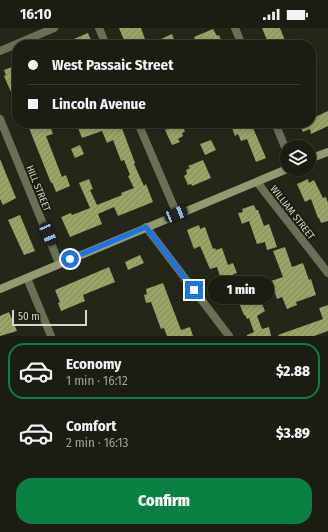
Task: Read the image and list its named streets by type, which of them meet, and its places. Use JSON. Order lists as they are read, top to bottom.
{
  "streets": {
    "street": ["HILL STREET", "WILLIAM STREET"]
  },
  "scale_bar": "50 m",
  "page": {
    "status": "16:10",
    "banner": ["West Passaic Street", "Lincoln Avenue"],
    "bubble": "1 min",
    "scale": "50 m",
    "list": [
      {
        "name": "Economy",
        "note": "1 min · 16:12",
        "value": "$2.88"
      },
      {
        "name": "Comfort",
        "note": "2 min · 16:13",
        "value": "$3.89"
      }
    ],
    "buttons": "Confirm"
  }
}
